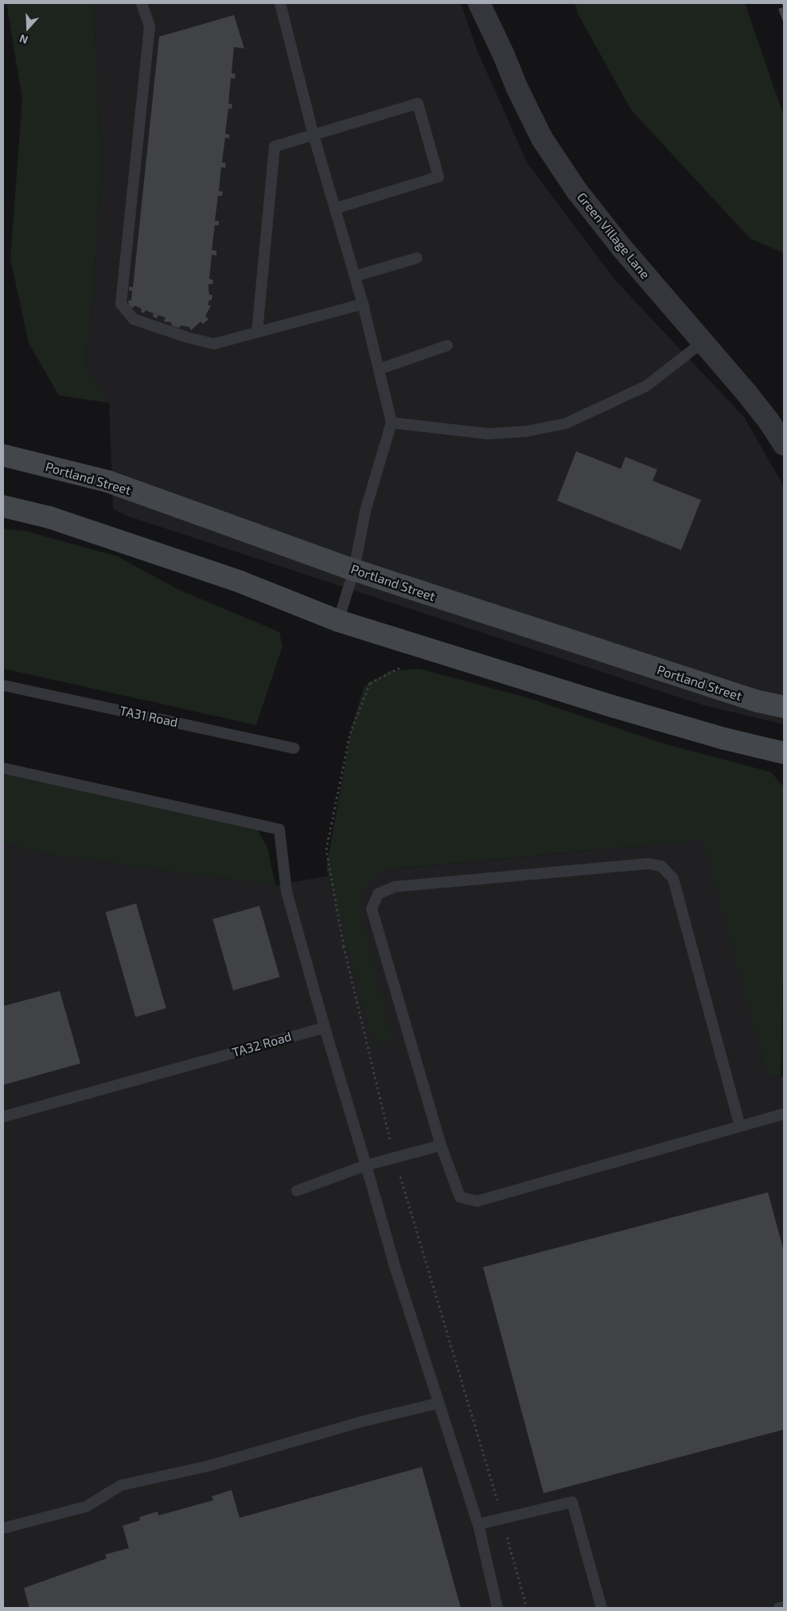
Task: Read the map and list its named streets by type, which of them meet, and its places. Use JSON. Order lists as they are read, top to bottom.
{
  "streets": {
    "main road": ["Portland Street"],
    "street": ["Green Village Lane"],
    "lane": ["TA31 Road", "TA32 Road"]
  },
  "north": "bottom"
}
